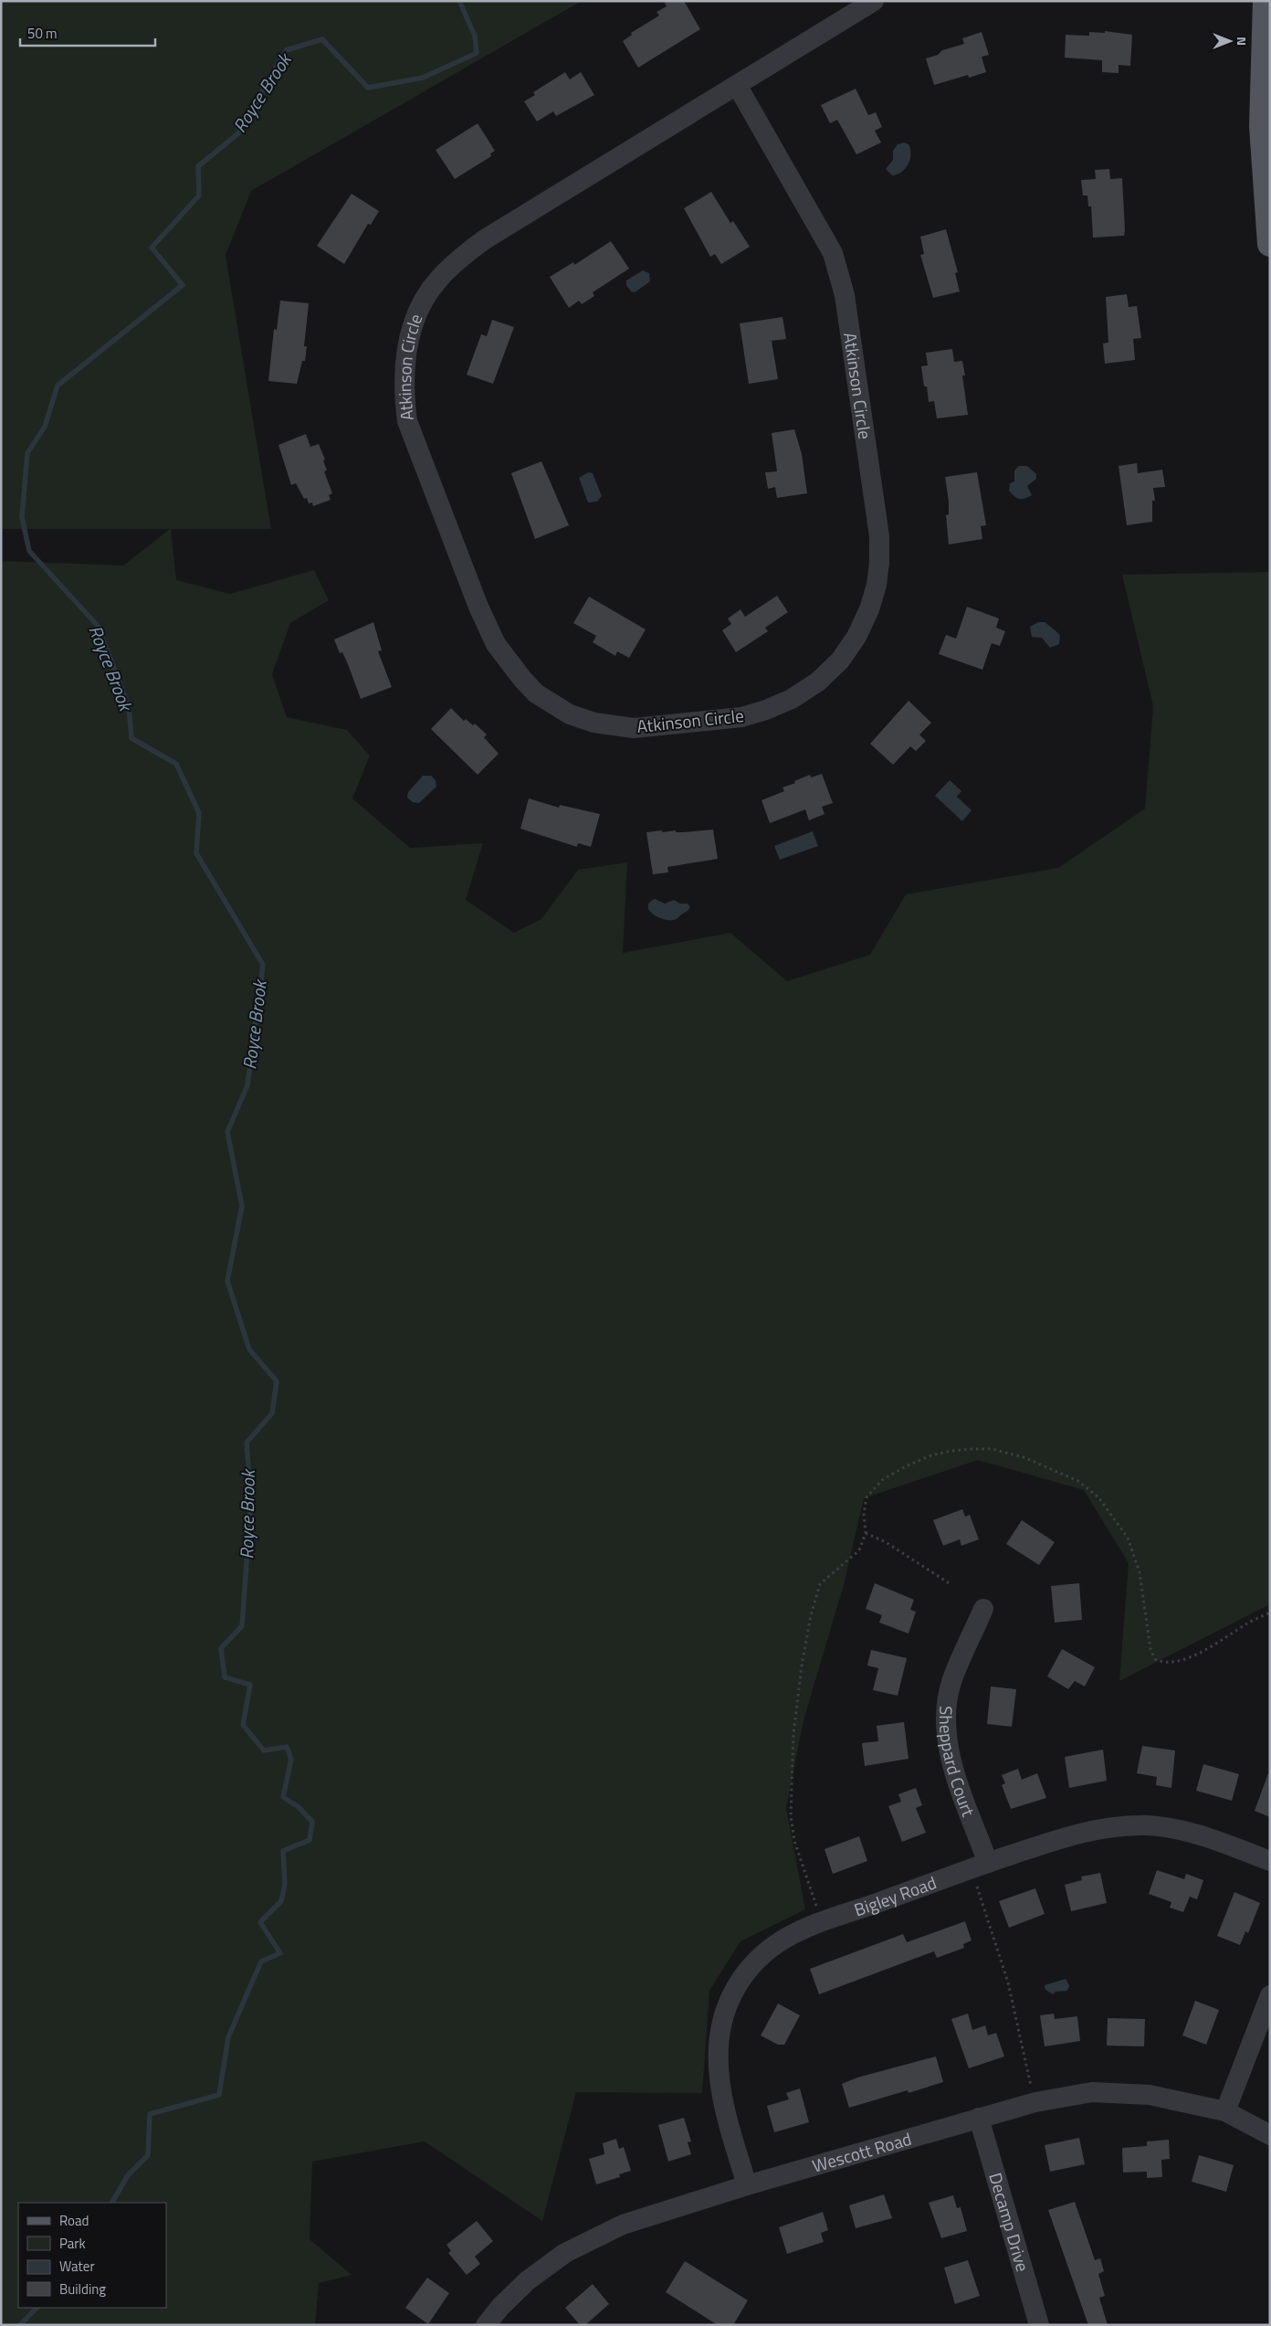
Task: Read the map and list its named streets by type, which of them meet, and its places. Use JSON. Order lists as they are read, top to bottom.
{
  "streets": {
    "street": [
      "Atkinson Circle",
      "Sheppard Court",
      "Bigley Road",
      "Wescott Road",
      "Decamp Drive"
    ]
  },
  "crossings": [
    ["Sheppard Court", "Bigley Road"],
    ["Bigley Road", "Wescott Road"],
    ["Wescott Road", "Decamp Drive"]
  ],
  "water": ["Royce Brook"],
  "legend": [
    "Road",
    "Park",
    "Water",
    "Building"
  ],
  "scale_bar": "50 m",
  "north": "right"
}
